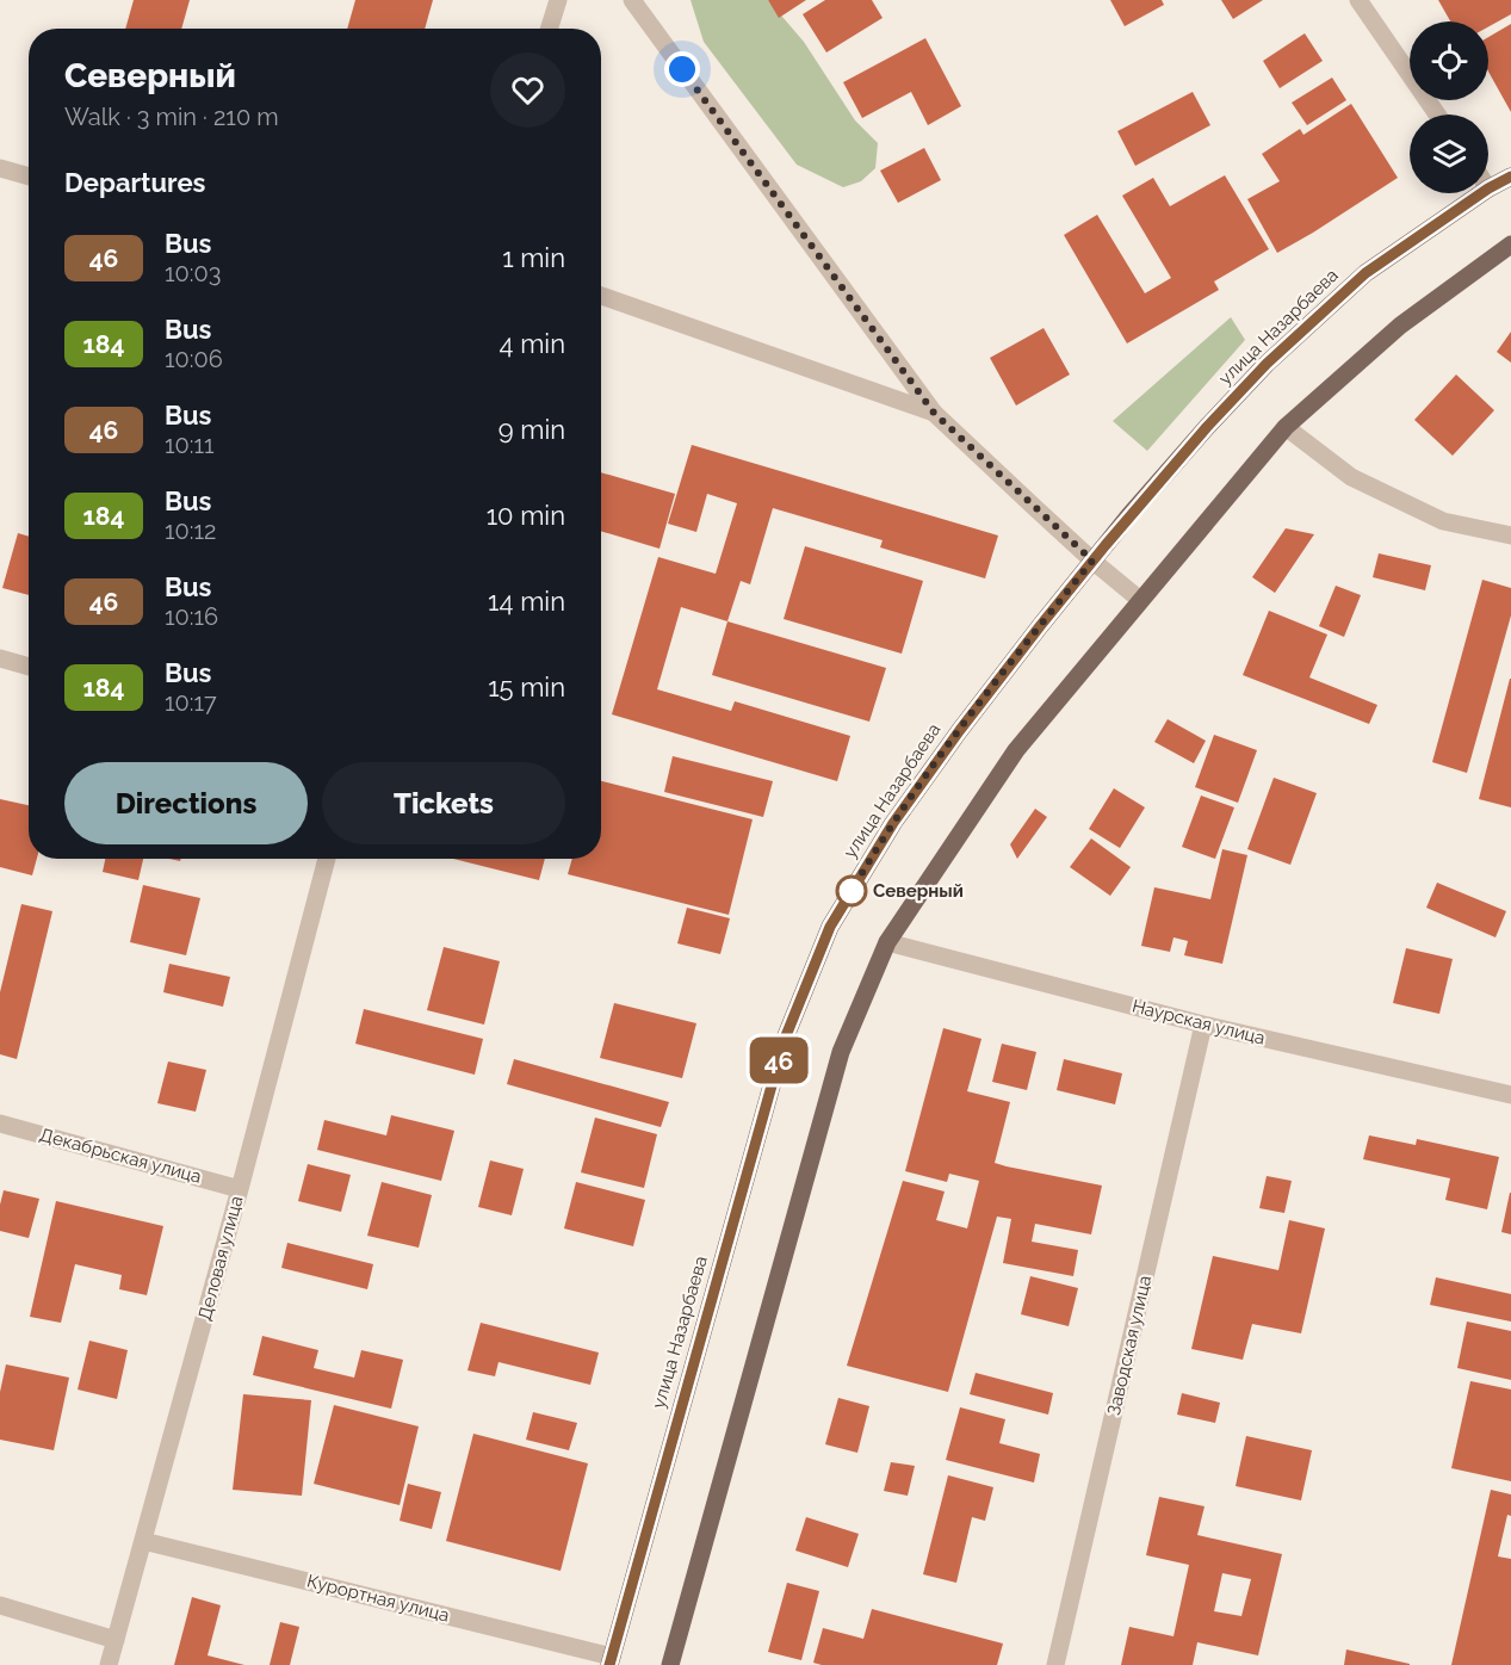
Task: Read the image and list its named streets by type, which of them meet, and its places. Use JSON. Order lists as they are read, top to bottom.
{
  "streets": {
    "main road": ["улица Назарбаева"],
    "street": [
      "Наурская улица",
      "Декабрьская улица",
      "Деловая улица",
      "Заводская улица",
      "Курортная улица"
    ]
  },
  "crossings": [
    ["улица Назарбаева", "Курортная улица"],
    ["Наурская улица", "Заводская улица"],
    ["Декабрьская улица", "Деловая улица"],
    ["Деловая улица", "Курортная улица"]
  ],
  "places": ["Северный"],
  "lines": ["bus line 46"],
  "page": {
    "on_map": "46",
    "heading": [
      ["Северный", "Walk · 3 min · 210 m"],
      "Departures"
    ],
    "list": [
      {
        "mark": "46",
        "name": "Bus",
        "note": "10:03",
        "value": "1 min"
      },
      {
        "mark": "184",
        "name": "Bus",
        "note": "10:06",
        "value": "4 min"
      },
      {
        "mark": "46",
        "name": "Bus",
        "note": "10:11",
        "value": "9 min"
      },
      {
        "mark": "184",
        "name": "Bus",
        "note": "10:12",
        "value": "10 min"
      },
      {
        "mark": "46",
        "name": "Bus",
        "note": "10:16",
        "value": "14 min"
      },
      {
        "mark": "184",
        "name": "Bus",
        "note": "10:17",
        "value": "15 min"
      }
    ],
    "buttons": ["Directions", "Tickets"]
  }
}
